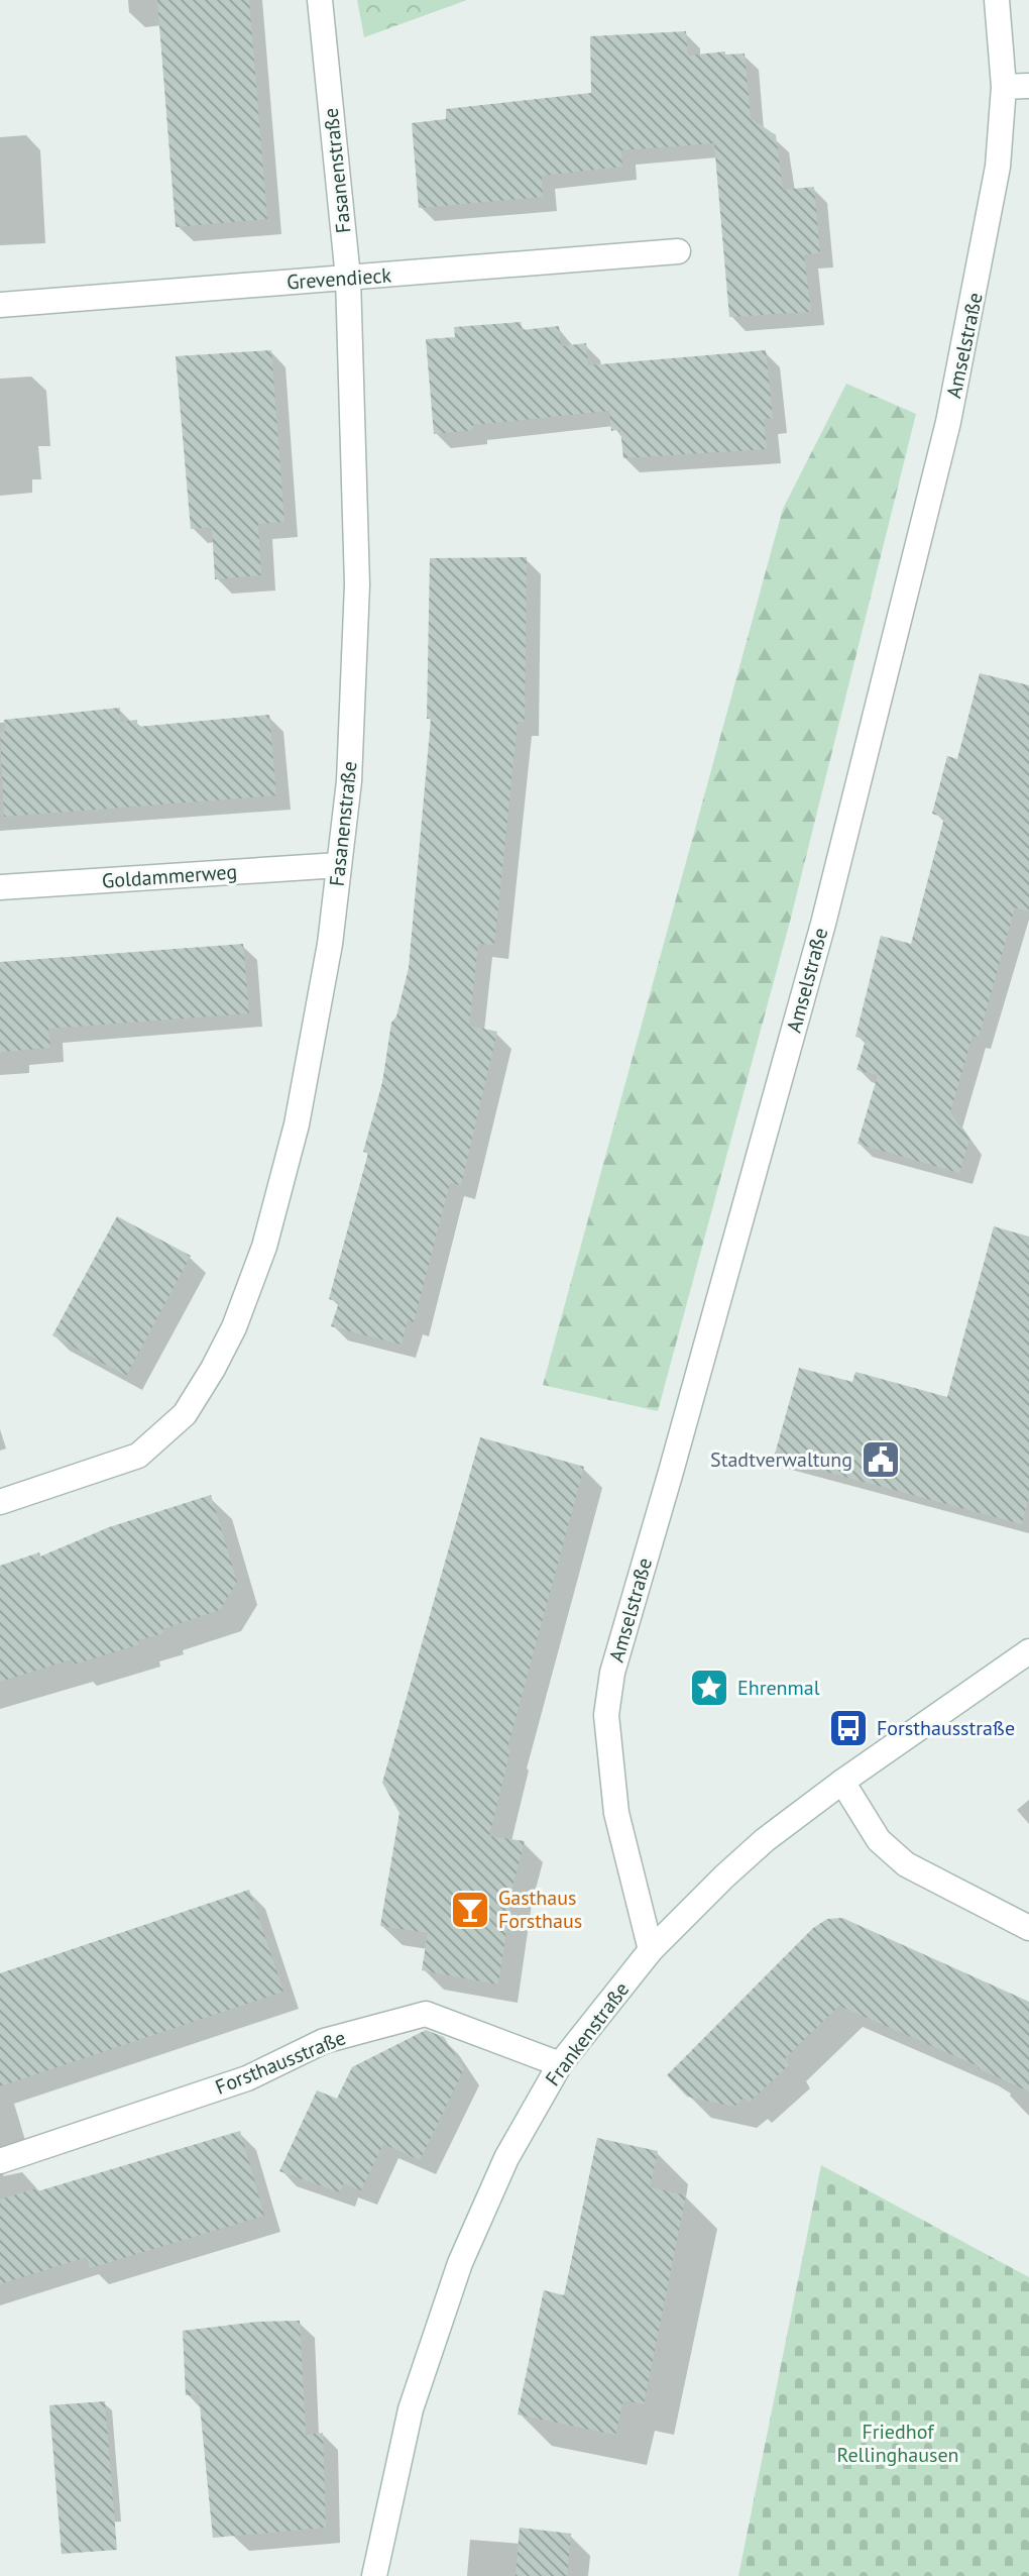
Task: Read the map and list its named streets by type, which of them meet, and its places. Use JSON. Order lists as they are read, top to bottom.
{
  "streets": {
    "street": [
      "Fasanenstraße",
      "Grevendieck",
      "Amselstraße",
      "Goldammerweg",
      "Frankenstraße",
      "Forsthausstraße"
    ]
  },
  "crossings": [
    ["Fasanenstraße", "Grevendieck"],
    ["Fasanenstraße", "Goldammerweg"],
    ["Amselstraße", "Frankenstraße"],
    ["Frankenstraße", "Forsthausstraße"]
  ],
  "parks": ["Friedhof Rellinghausen"],
  "places": {
    "public building": ["Stadtverwaltung"],
    "place": ["Ehrenmal"],
    "bus stop": ["Forsthausstraße"],
    "bar": ["Gasthaus Forsthaus"]
  }
}
